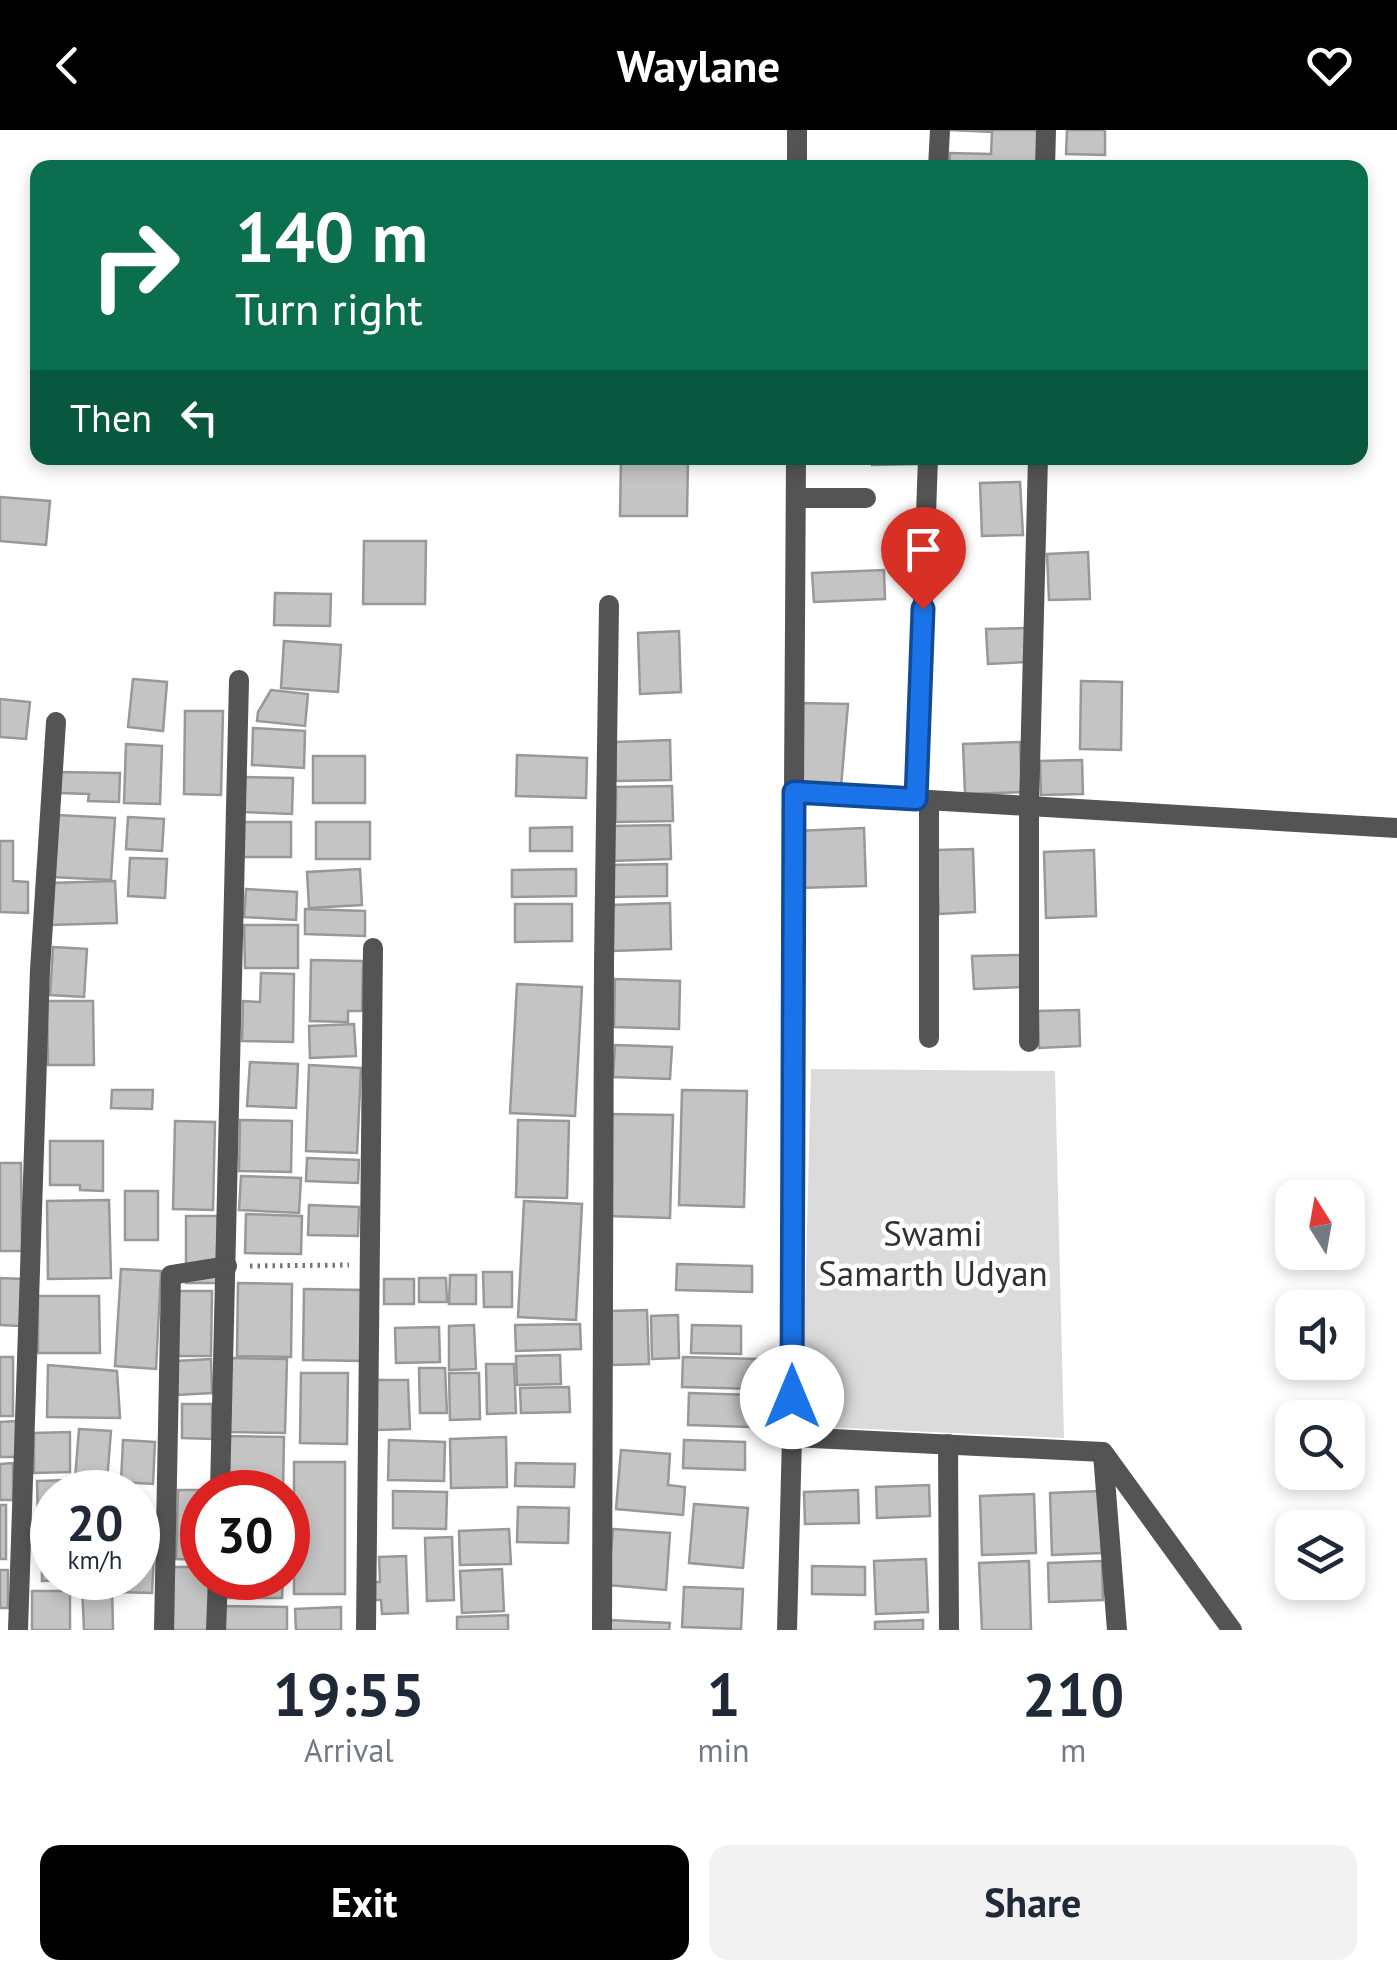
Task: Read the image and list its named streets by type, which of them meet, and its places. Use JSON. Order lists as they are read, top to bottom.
{
  "parks": ["Swami Samarth Udyan"],
  "north": "top",
  "page": {
    "header": "Waylane",
    "turn": ["140 m", "Turn right"],
    "then": "Then",
    "speed": "20 km/h",
    "limit": "30",
    "eta": [
      "19:55",
      "Arrival",
      "1",
      "min",
      "210",
      "m"
    ],
    "buttons": ["Exit", "Share"]
  }
}
